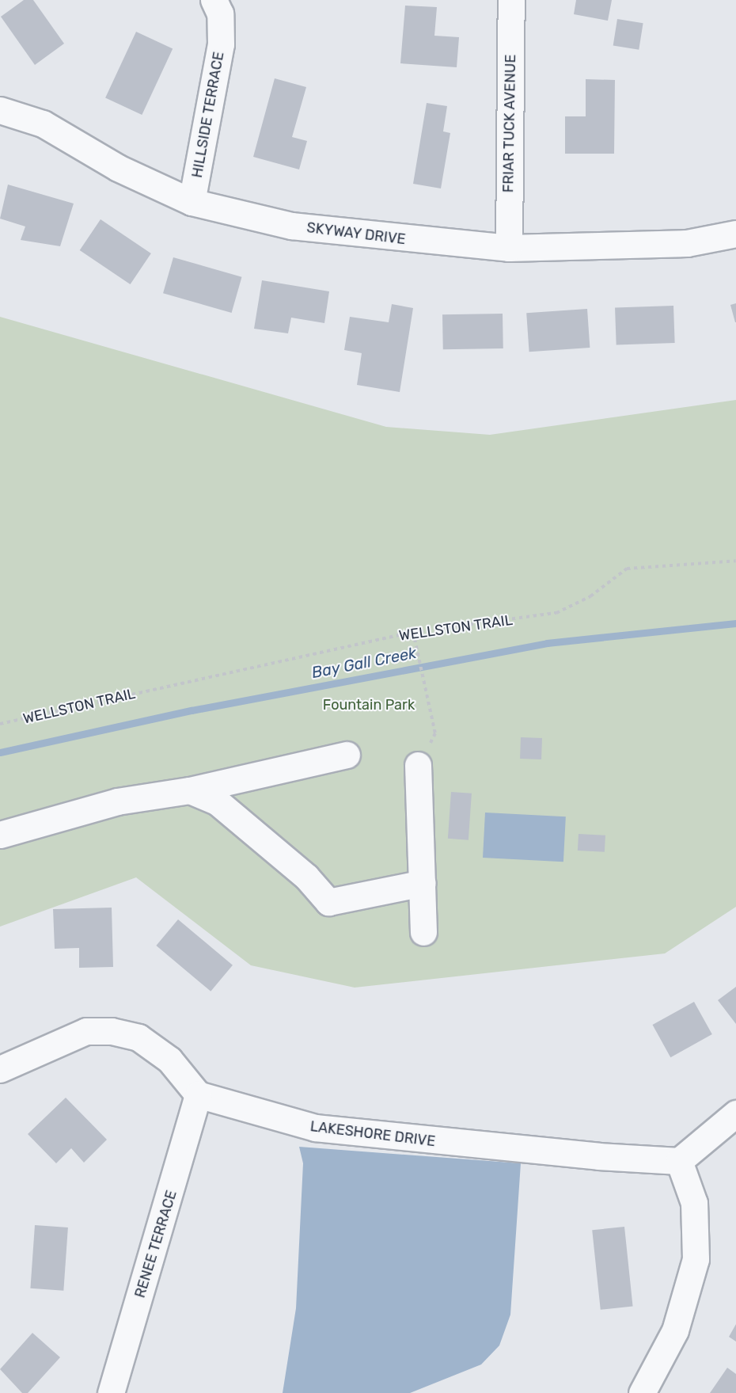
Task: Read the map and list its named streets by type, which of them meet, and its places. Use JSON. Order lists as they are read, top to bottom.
{
  "streets": {
    "street": [
      "HILLSIDE TERRACE",
      "FRIAR TUCK AVENUE",
      "SKYWAY DRIVE",
      "LAKESHORE DRIVE",
      "RENEE TERRACE"
    ],
    "path": ["WELLSTON TRAIL"]
  },
  "crossings": [
    ["HILLSIDE TERRACE", "SKYWAY DRIVE"],
    ["FRIAR TUCK AVENUE", "SKYWAY DRIVE"],
    ["LAKESHORE DRIVE", "RENEE TERRACE"]
  ],
  "water": ["Bay Gall Creek"],
  "parks": ["Fountain Park"]
}
